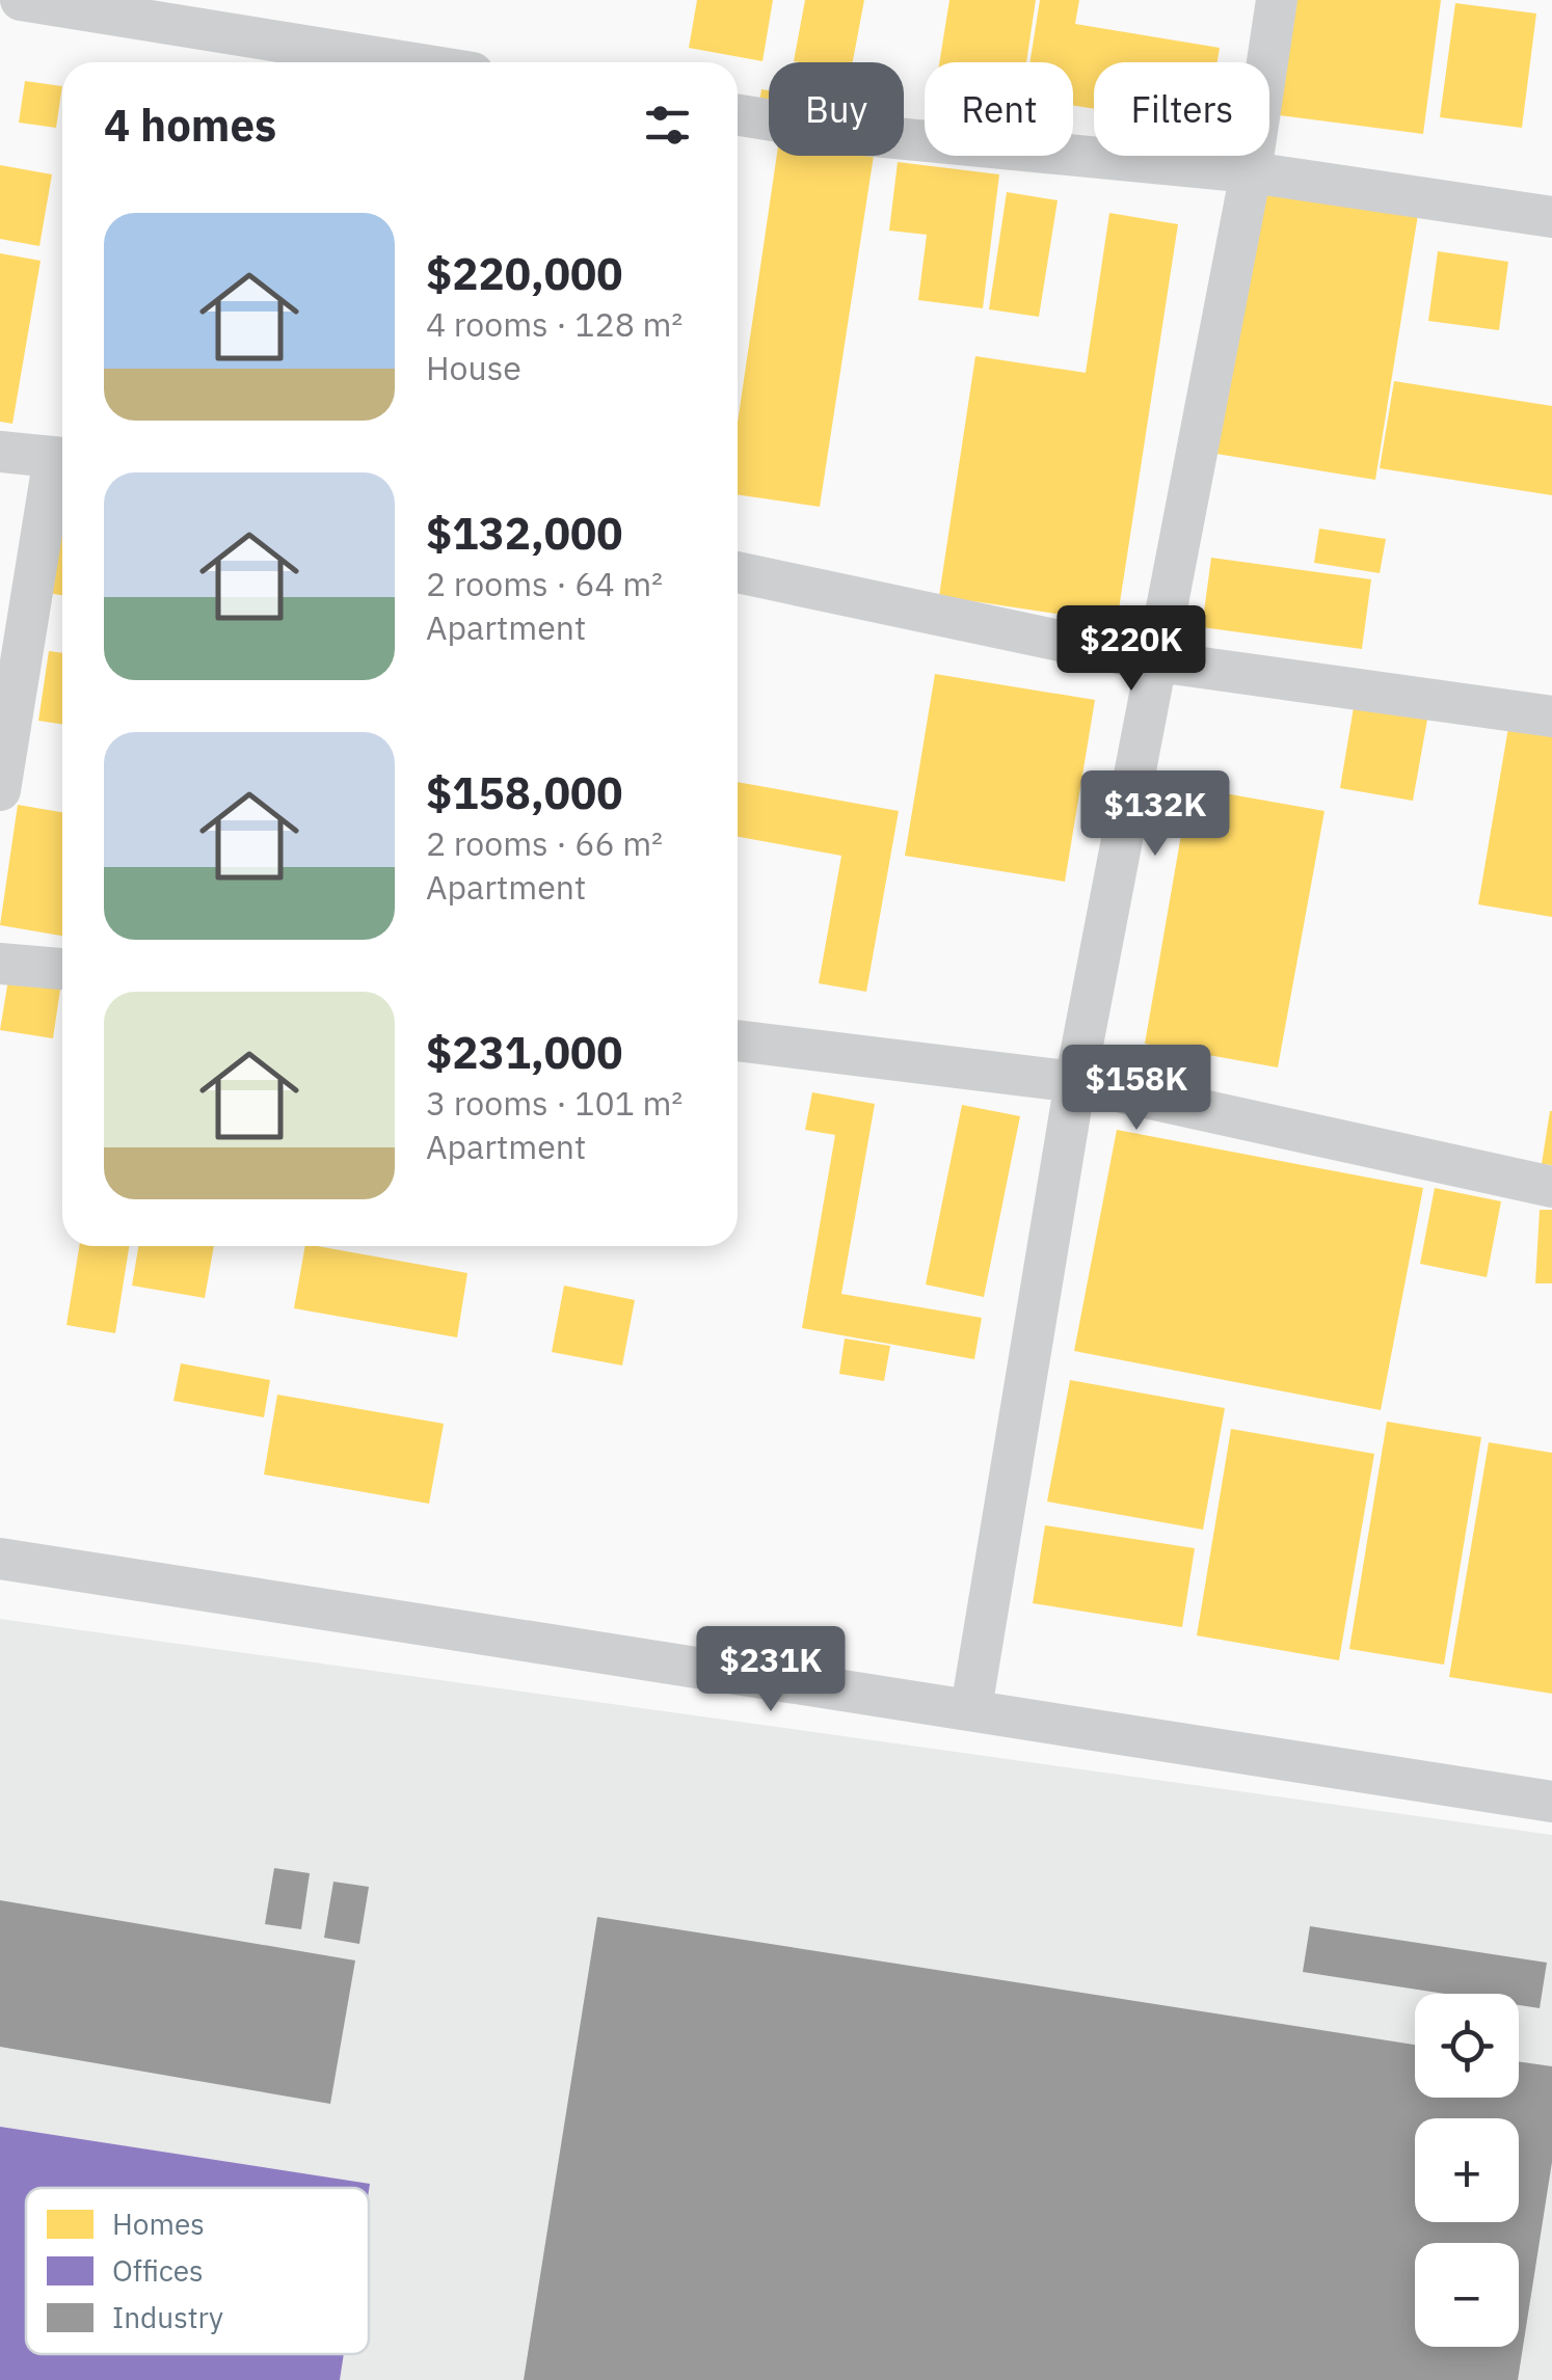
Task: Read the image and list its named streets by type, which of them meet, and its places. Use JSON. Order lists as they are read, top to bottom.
{
  "legend": ["Homes", "Offices", "Industry"],
  "page": {
    "chip": ["Buy", "Rent", "Filters"],
    "heading": "4 homes",
    "list": [
      {
        "name": "$220,000",
        "note": "4 rooms · 128 m² · House"
      },
      {
        "name": "$132,000",
        "note": "2 rooms · 64 m² · Apartment"
      },
      {
        "name": "$158,000",
        "note": "2 rooms · 66 m² · Apartment"
      },
      {
        "name": "$231,000",
        "note": "3 rooms · 101 m² · Apartment"
      }
    ],
    "price": [
      "$220K",
      "$132K",
      "$158K",
      "$231K"
    ],
    "map_buttons": ["+", "−"]
  }
}
